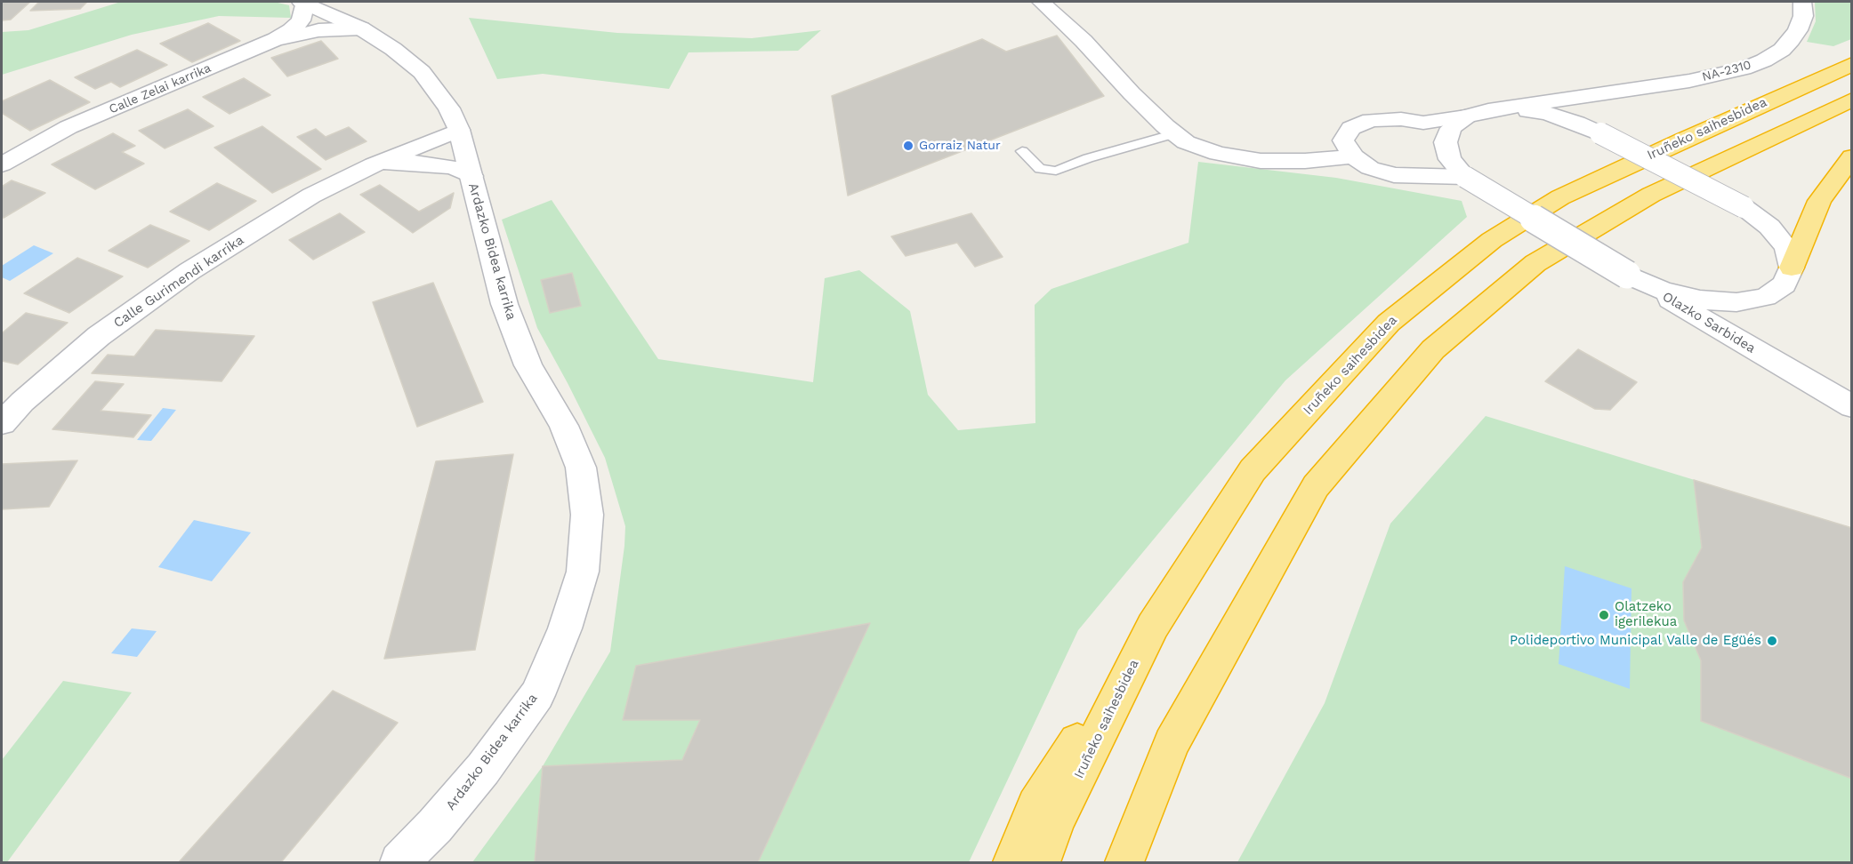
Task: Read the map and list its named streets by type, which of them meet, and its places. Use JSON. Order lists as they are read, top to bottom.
{
  "streets": {
    "highway": ["Iruñeko saihesbidea"],
    "street": [
      "NA-2310",
      "Calle Zelai karrika",
      "Ardazko Bidea karrika",
      "Calle Gurimendi karrika",
      "Olazko Sarbidea"
    ]
  },
  "crossings": [
    ["Calle Zelai karrika", "Ardazko Bidea karrika"],
    ["Ardazko Bidea karrika", "Calle Gurimendi karrika"]
  ],
  "places": ["Gorraiz Natur", "Olatzeko igerilekua", "Polideportivo Municipal Valle de Egüés"]
}
